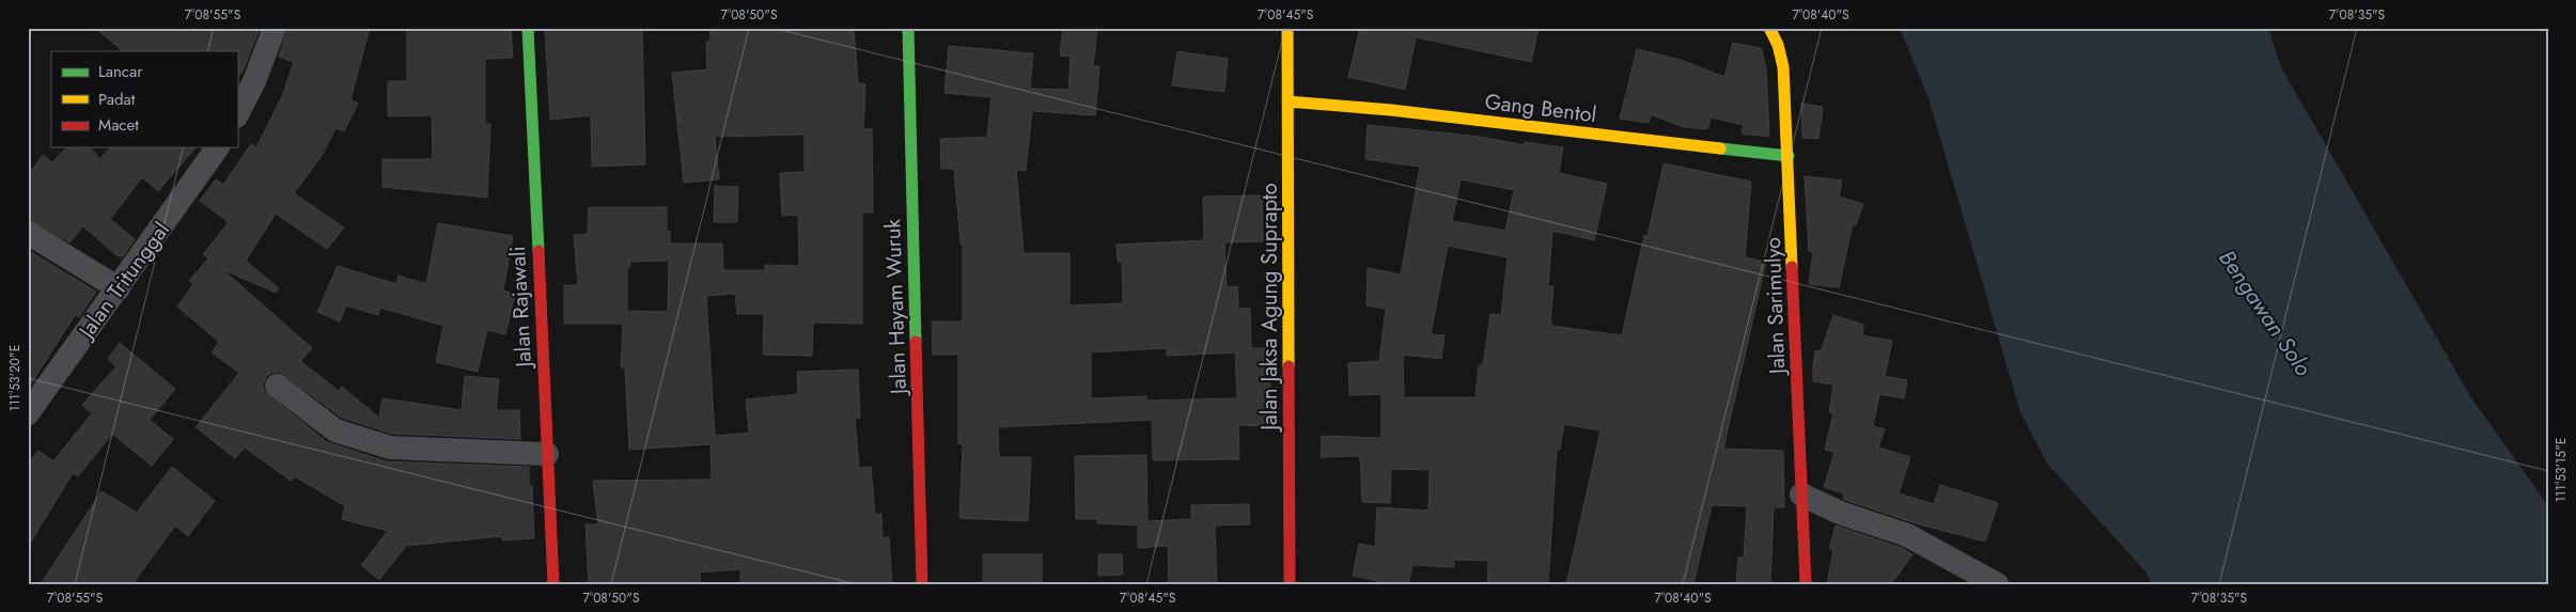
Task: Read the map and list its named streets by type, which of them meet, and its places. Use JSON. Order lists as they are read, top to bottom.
{
  "streets": {
    "street": [
      "Gang Bentol",
      "Jalan Tritunggal",
      "Jalan Sarimulyo",
      "Jalan Rajawali",
      "Jalan Hayam Wuruk",
      "Jalan Jaksa Agung Suprapto"
    ]
  },
  "crossings": [
    ["Gang Bentol", "Jalan Sarimulyo"],
    ["Gang Bentol", "Jalan Jaksa Agung Suprapto"]
  ],
  "water": ["Bengawan Solo"],
  "legend": ["Lancar", "Padat", "Macet"],
  "coordinates": [
    "7°08'55\"S",
    "7°08'50\"S",
    "7°08'45\"S",
    "7°08'40\"S",
    "7°08'35\"S",
    "111°53'20\"E",
    "111°53'15\"E"
  ]
}
